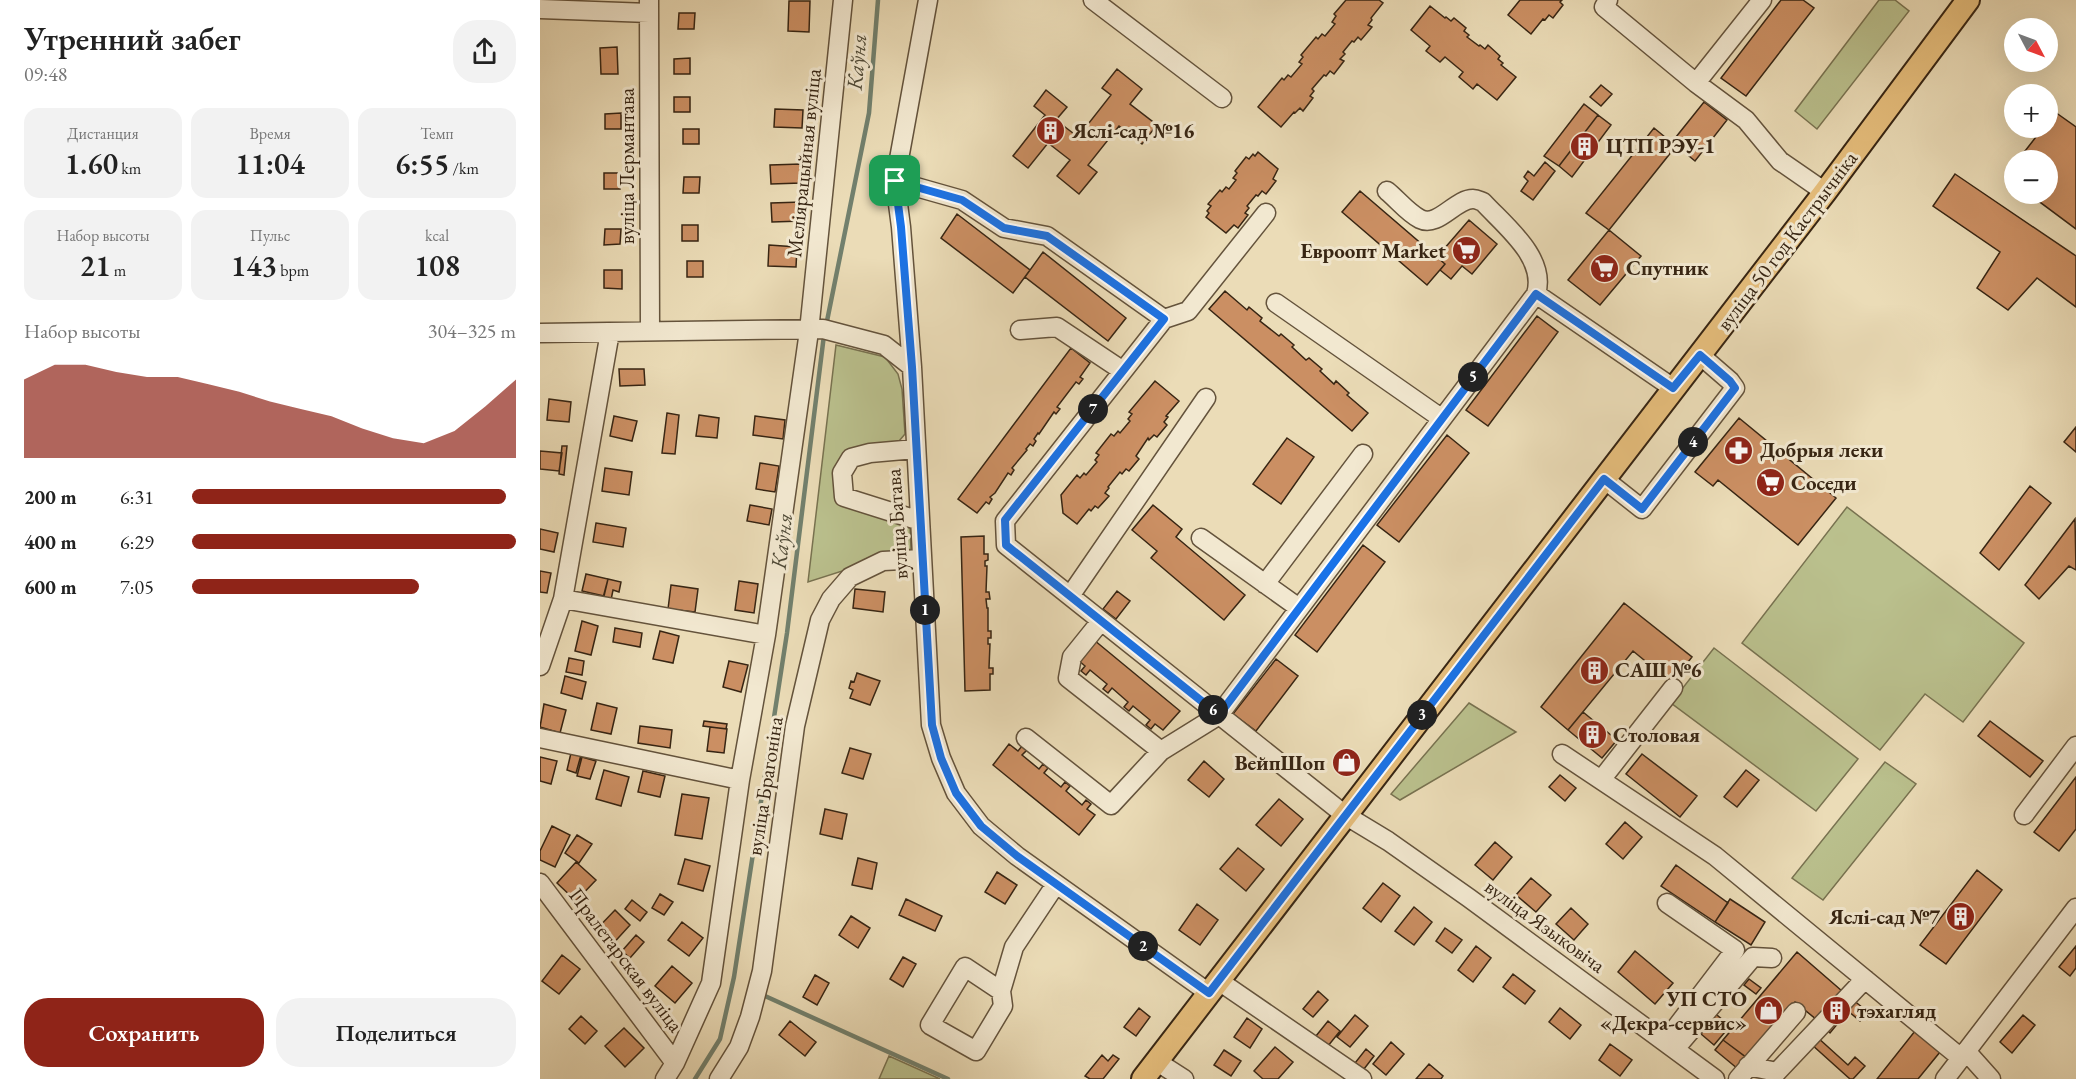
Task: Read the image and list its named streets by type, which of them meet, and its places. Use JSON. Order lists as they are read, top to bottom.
{
  "streets": {
    "main road": ["вуліца 50 год Кастрычніка"],
    "street": [
      "Меліярацыйная вуліца",
      "вуліца Лермантава",
      "вуліца Батава",
      "вуліца Брагоніна",
      "вуліца Языковіча",
      "Пралетарская вуліца"
    ]
  },
  "crossings": [
    ["Меліярацыйная вуліца", "вуліца Брагоніна"],
    ["вуліца 50 год Кастрычніка", "вуліца Батава"],
    ["вуліца 50 год Кастрычніка", "вуліца Языковіча"],
    ["вуліца Батава", "вуліца Брагоніна"],
    ["вуліца Брагоніна", "Пралетарская вуліца"]
  ],
  "water": ["Каўня"],
  "places": {
    "building": [
      "Яслі-сад №16",
      "ЦТП РЭУ-1",
      "САШ №6",
      "Столовая",
      "Яслі-сад №7",
      "тэхагляд"
    ],
    "supermarket": ["Евроопт Market", "Спутник", "Соседи"],
    "pharmacy": ["Добрыя леки"],
    "shop": ["ВейпШоп", "УП СТО «Декра-сервис»"]
  },
  "north": "bottom right",
  "page": {
    "heading": ["Утренний забег", "09:48"],
    "map_buttons": ["+", "−"],
    "stats": [
      ["Дистанция", "1.60 km"],
      ["Время", "11:04"],
      ["Темп", "6:55 /km"],
      ["Набор высоты", "21 m"],
      ["Пульс", "143 bpm"],
      ["kcal", "108"]
    ],
    "chart": ["Набор высоты", "304–325 m"],
    "pins": [
      "5",
      "7",
      "4",
      "1",
      "6",
      "3",
      "2"
    ],
    "list": [
      {
        "name": "200 m",
        "note": "6:31"
      },
      {
        "name": "400 m",
        "note": "6:29"
      },
      {
        "name": "600 m",
        "note": "7:05"
      }
    ],
    "buttons": ["Сохранить", "Поделиться"]
  }
}
